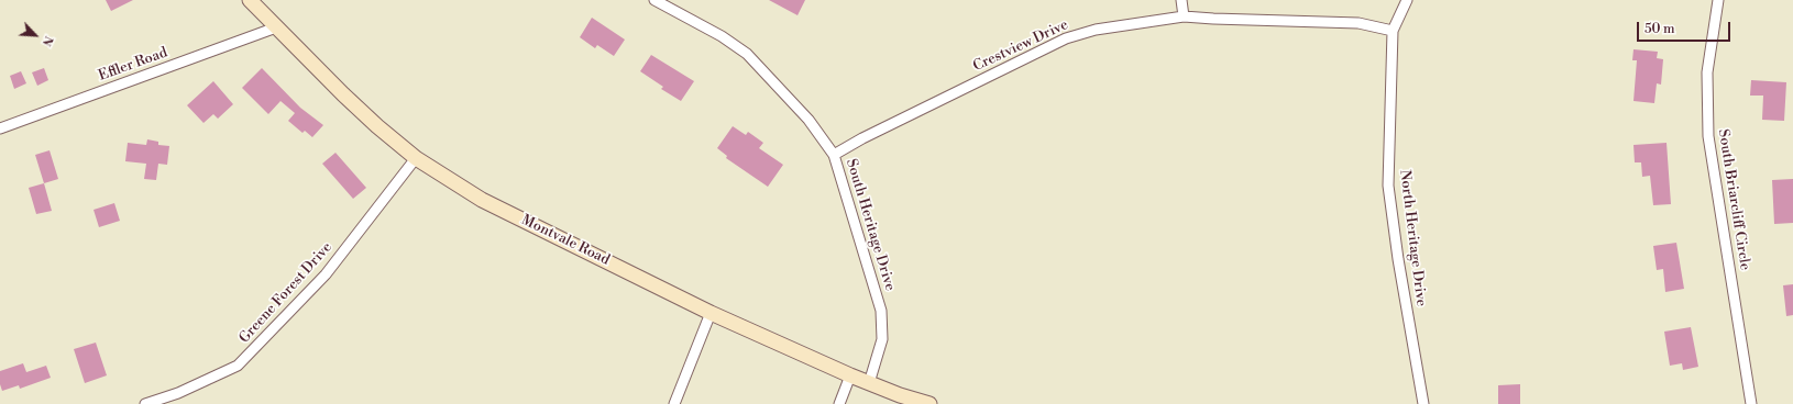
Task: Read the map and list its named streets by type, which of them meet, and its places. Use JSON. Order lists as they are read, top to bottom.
{
  "streets": {
    "main road": ["Montvale Road"],
    "street": [
      "Crestview Drive",
      "Effler Road",
      "South Briarcliff Circle",
      "South Heritage Drive",
      "North Heritage Drive",
      "Greene Forest Drive"
    ]
  },
  "crossings": [
    ["Crestview Drive", "South Heritage Drive"],
    ["Crestview Drive", "North Heritage Drive"],
    ["Effler Road", "Montvale Road"],
    ["South Heritage Drive", "Montvale Road"],
    ["Montvale Road", "Greene Forest Drive"]
  ],
  "scale_bar": "50 m",
  "north": "bottom right"
}
